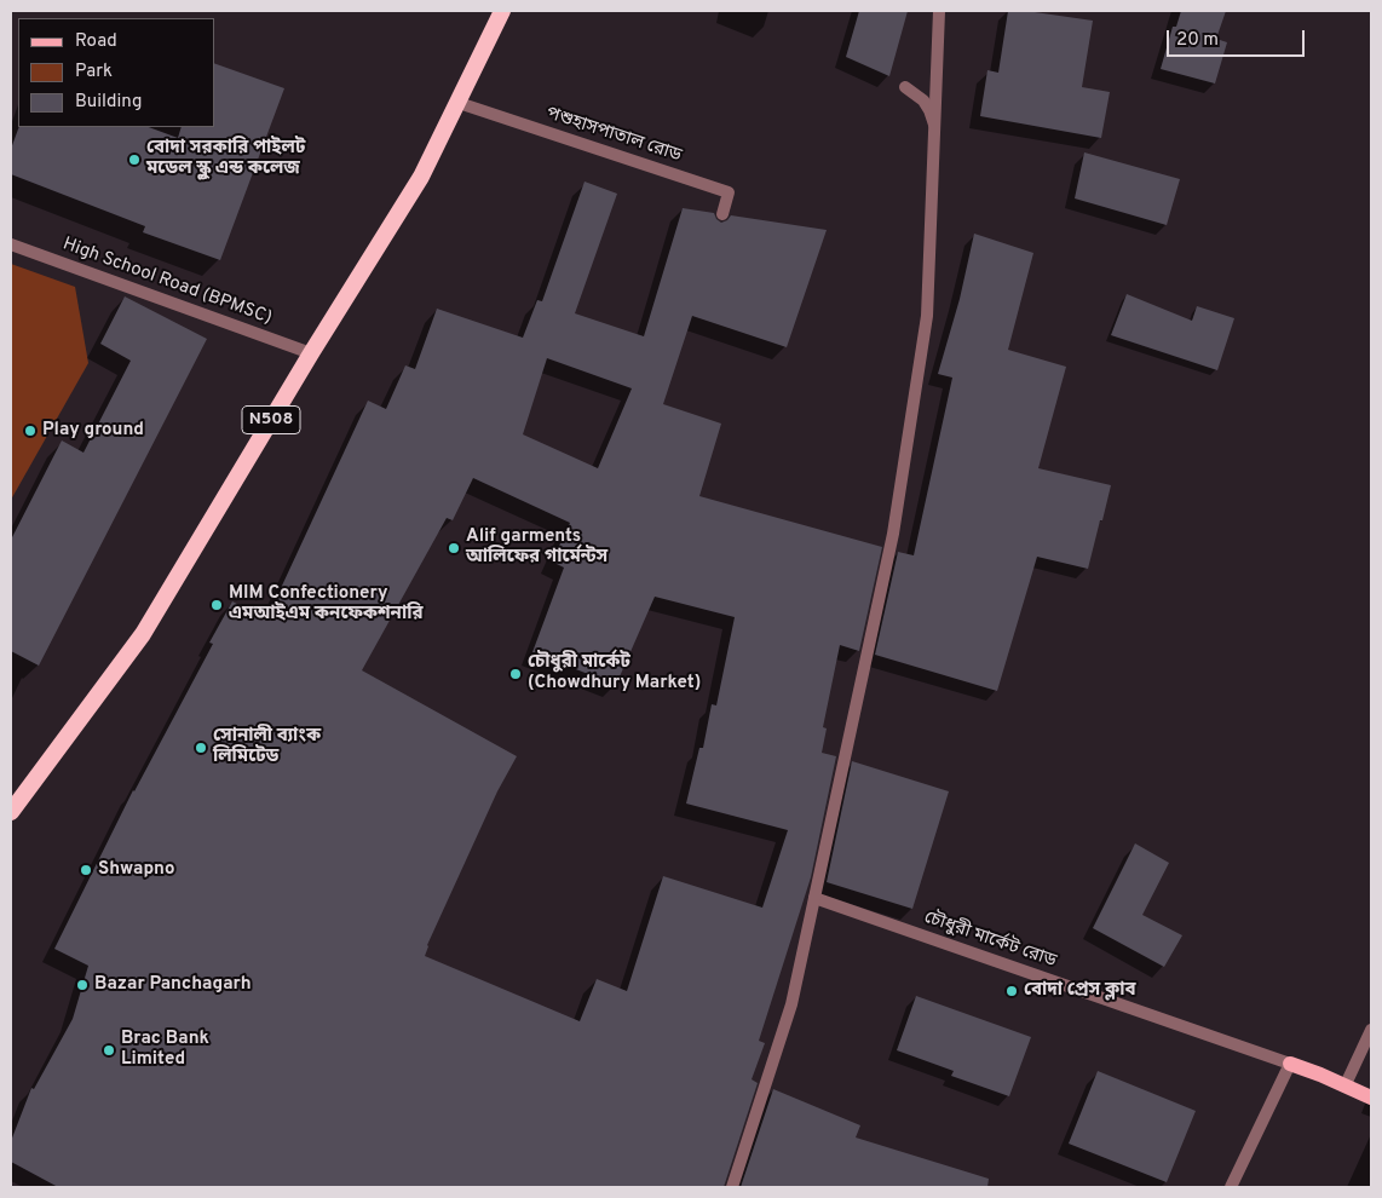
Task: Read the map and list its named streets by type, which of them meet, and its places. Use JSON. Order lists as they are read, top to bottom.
{
  "streets": {
    "highway": ["N508"],
    "street": ["পশুহাসপাতাল রোড", "High School Road (BPMSC)", "চৌধুরী মার্কেট রোড"]
  },
  "crossings": [
    ["High School Road (BPMSC)", "N508"]
  ],
  "places": [
    "বোদা সরকারি পাইলট মডেল স্কুল এন্ড কলেজ",
    "Play ground",
    "Alif garments আলিফের গার্মেন্টস",
    "MIM Confectionery এমআইএম কনফেকশনারি",
    "চৌধুরী মার্কেট (Chowdhury Market)",
    "সোনালী ব্যাংক লিমিটেড",
    "Shwapno",
    "Bazar Panchagarh",
    "বোদা প্রেস ক্লাব",
    "Brac Bank Limited"
  ],
  "legend": ["Road", "Park", "Building"],
  "scale_bar": "20 m"
}
